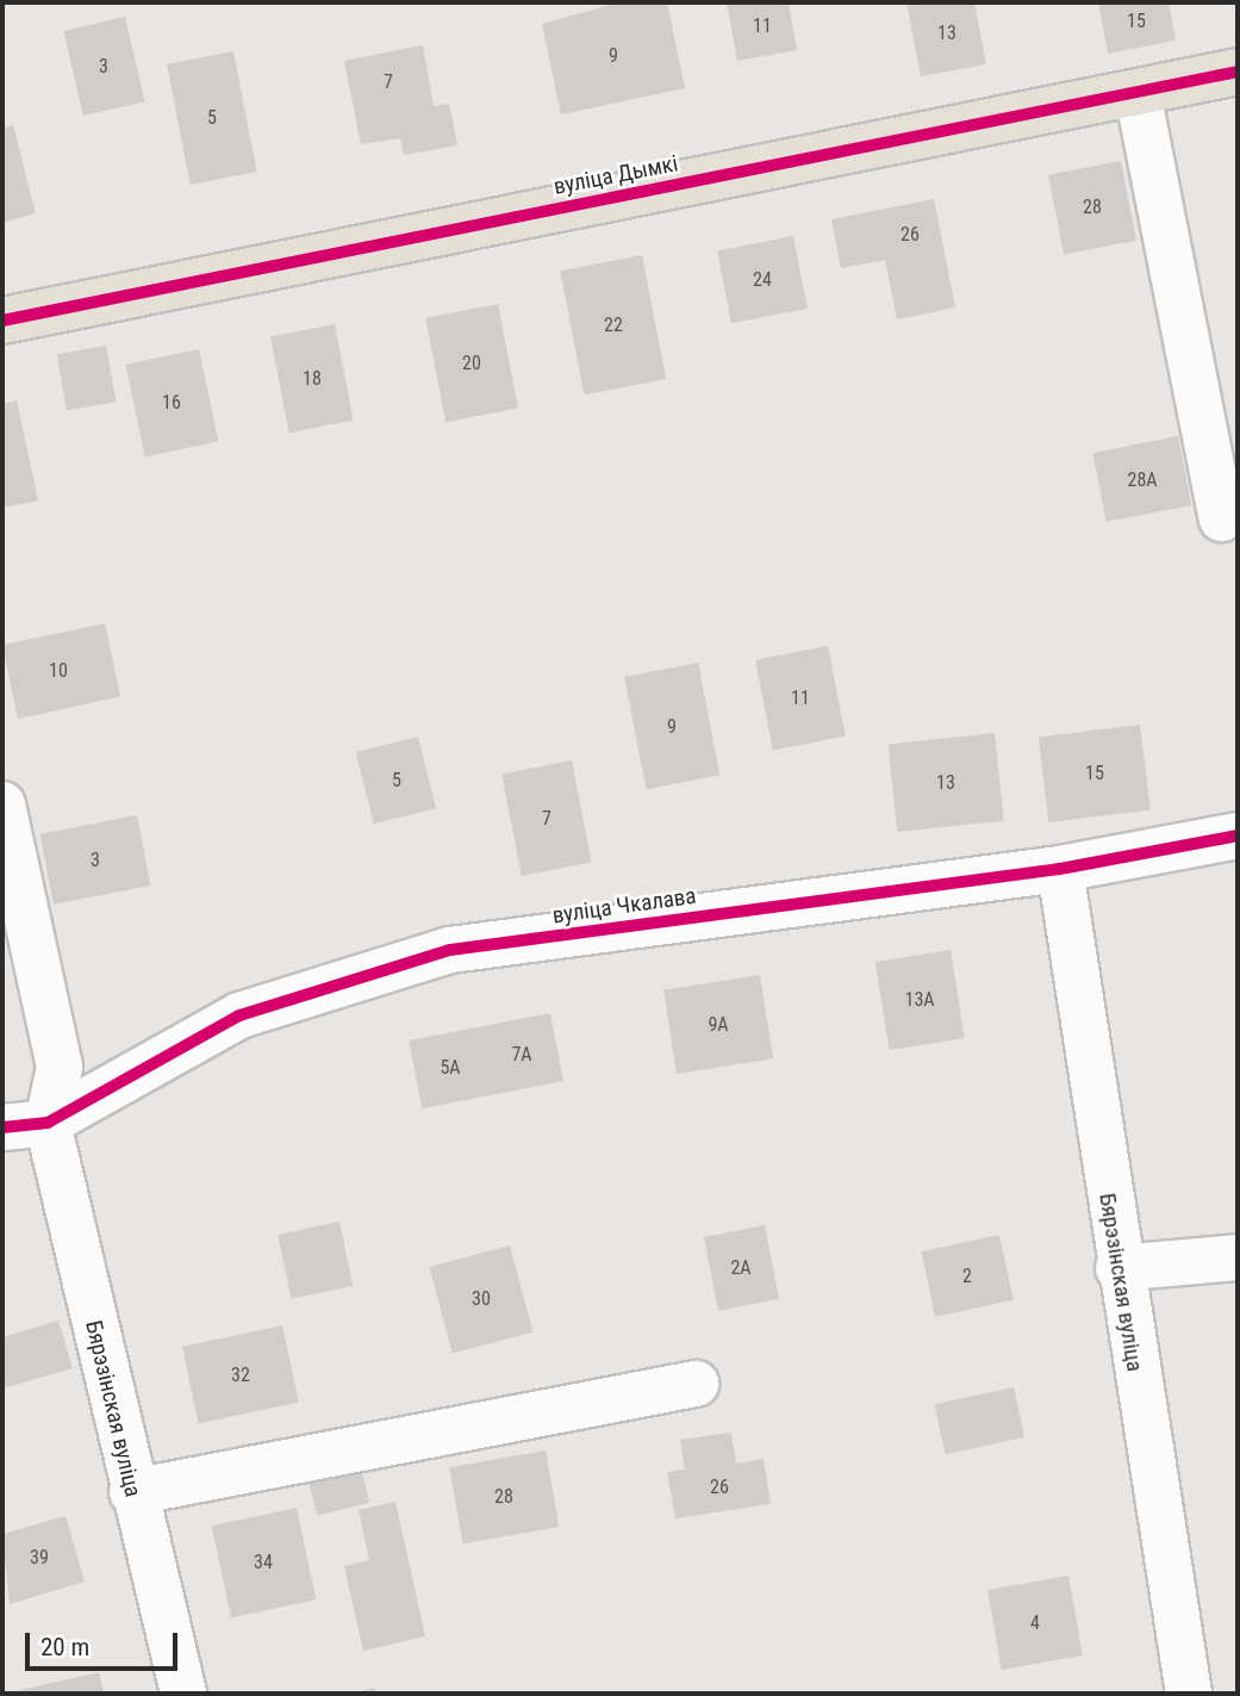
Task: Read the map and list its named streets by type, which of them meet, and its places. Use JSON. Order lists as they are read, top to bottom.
{
  "streets": {
    "main road": ["вуліца Дымкі"],
    "street": ["вуліца Чкалава", "Бярэзінская вуліца"]
  },
  "crossings": [
    ["вуліца Чкалава", "Бярэзінская вуліца"]
  ],
  "house_numbers": [
    "15",
    "11",
    "13",
    "9",
    "3",
    "7",
    "5",
    "28",
    "26",
    "24",
    "22",
    "20",
    "18",
    "16",
    "28А",
    "10",
    "11",
    "9",
    "15",
    "5",
    "13",
    "7",
    "3",
    "13А",
    "9А",
    "7А",
    "5А",
    "2А",
    "2",
    "30",
    "32",
    "26",
    "28",
    "39",
    "34",
    "4"
  ],
  "scale_bar": "20 m"
}
